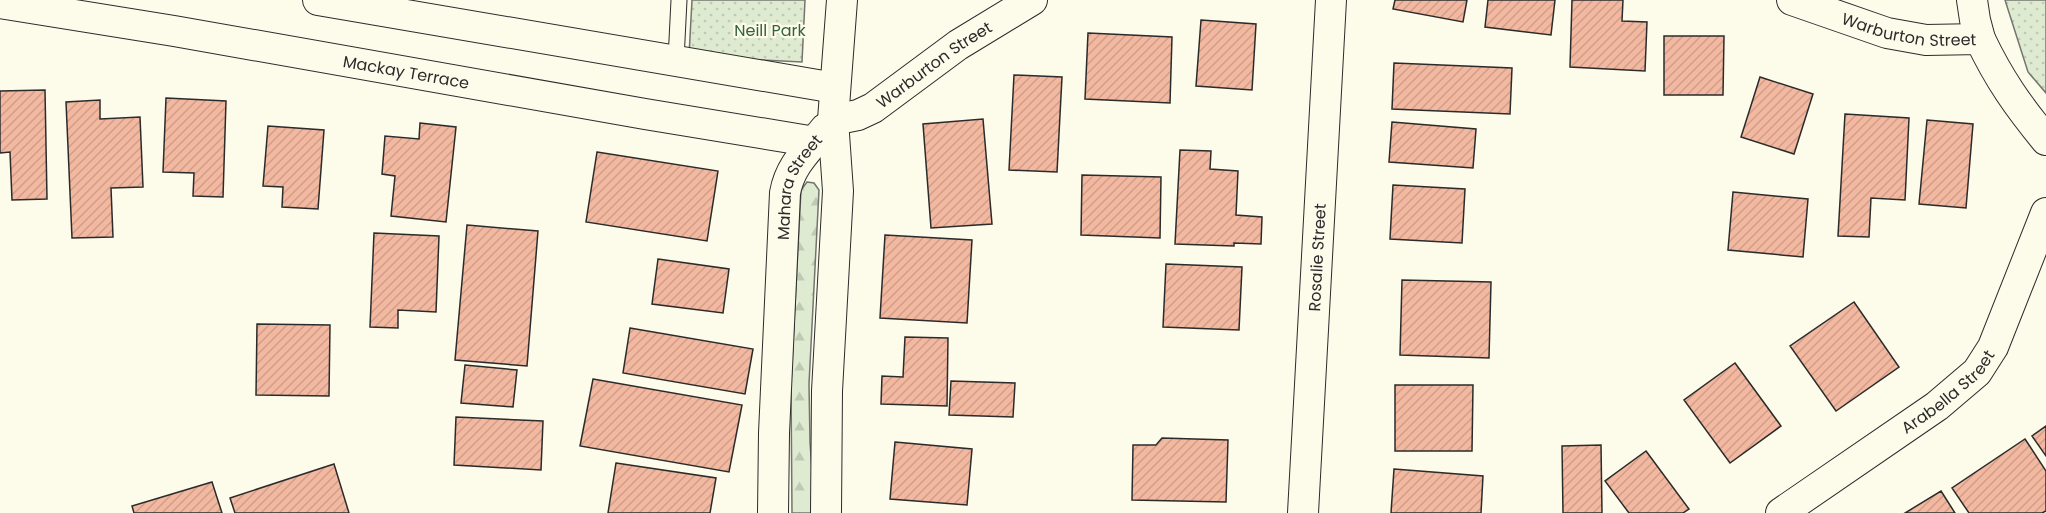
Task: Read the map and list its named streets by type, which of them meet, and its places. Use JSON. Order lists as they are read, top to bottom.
{
  "streets": {
    "street": [
      "Warburton Street",
      "Mackay Terrace",
      "Mahara Street",
      "Rosalie Street",
      "Arabella Street"
    ]
  },
  "crossings": [
    ["Warburton Street", "Mackay Terrace"],
    ["Warburton Street", "Mahara Street"],
    ["Mackay Terrace", "Mahara Street"]
  ],
  "parks": ["Neill Park"]
}
